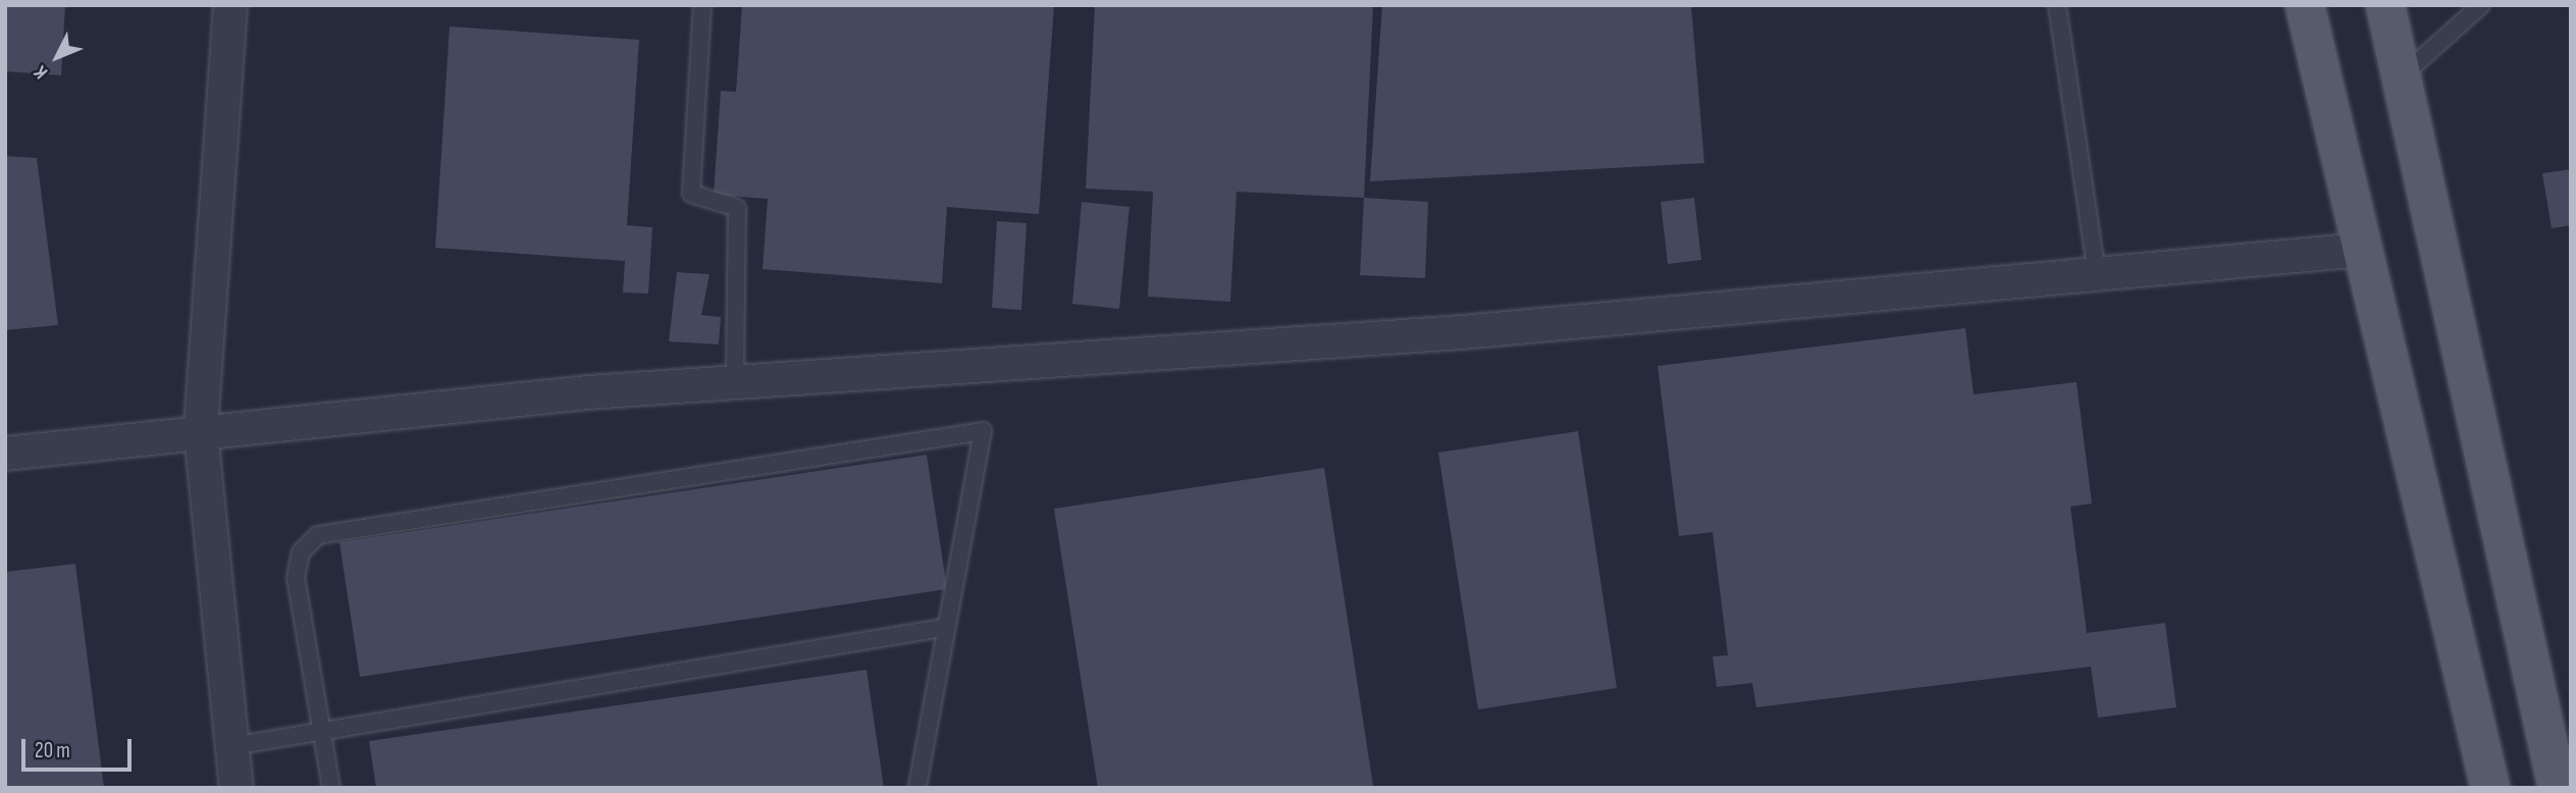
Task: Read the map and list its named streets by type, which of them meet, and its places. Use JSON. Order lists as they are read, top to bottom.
{
  "scale_bar": "20 m",
  "north": "bottom left"
}
